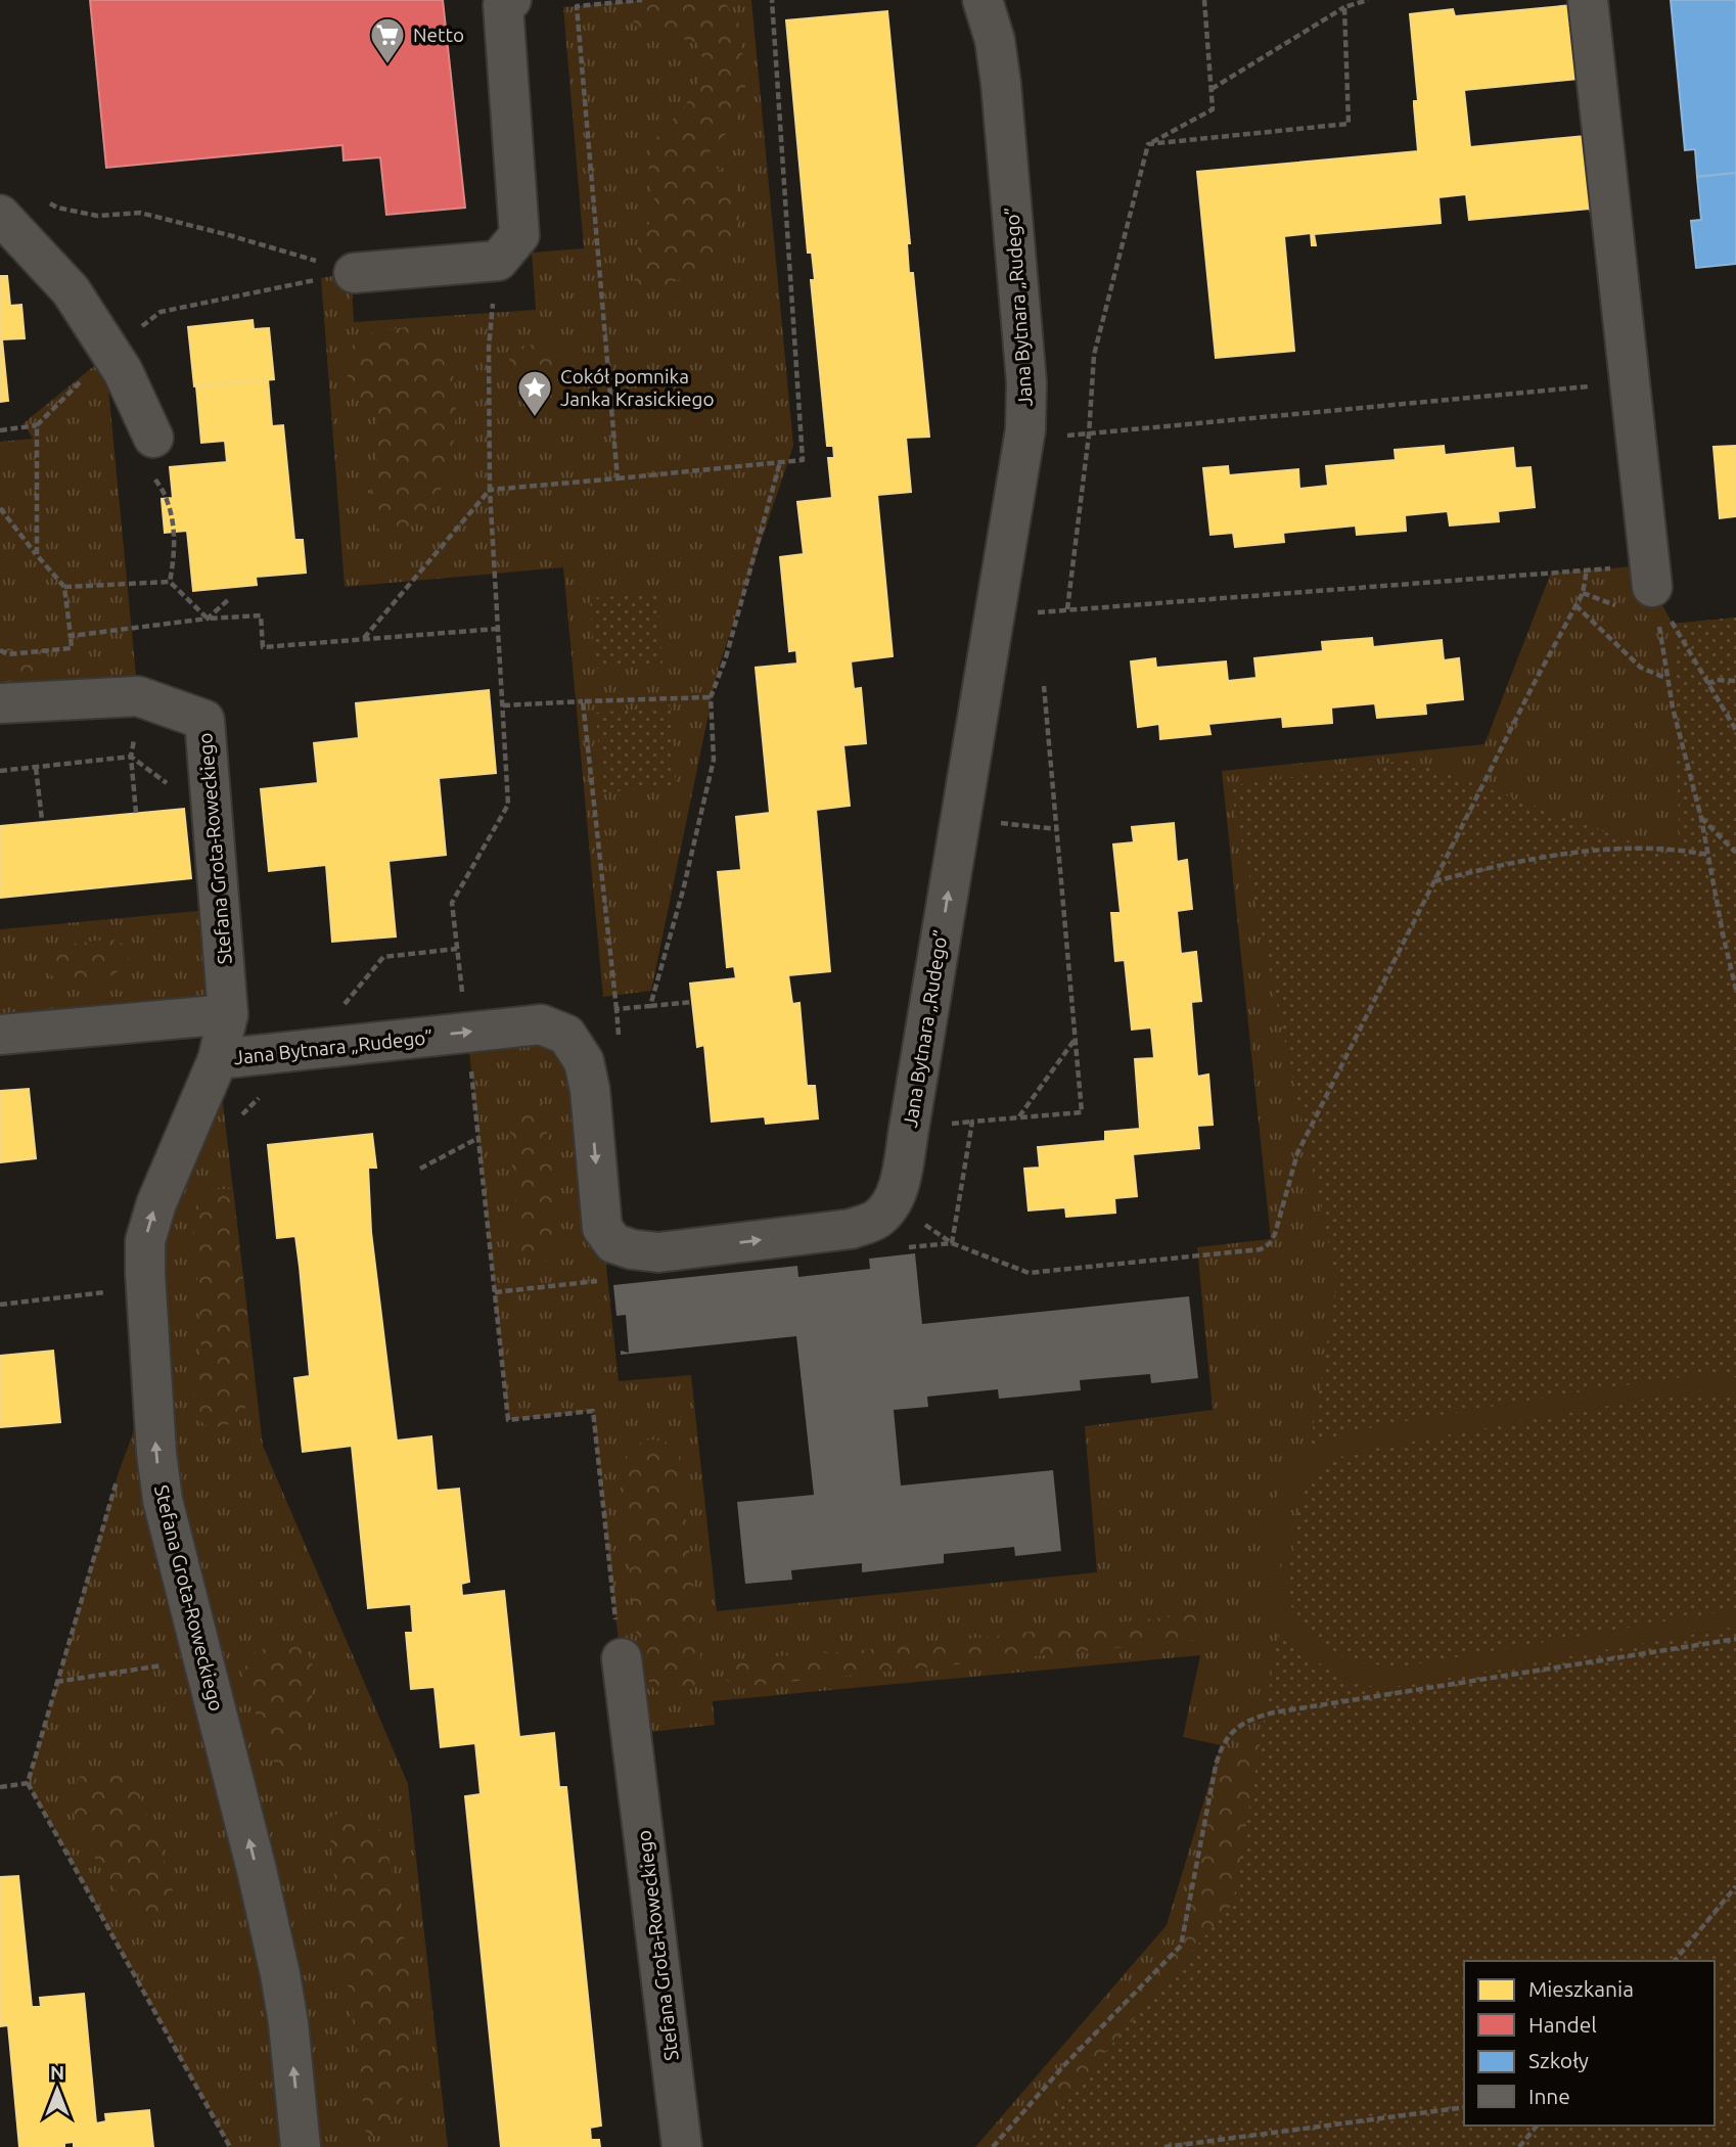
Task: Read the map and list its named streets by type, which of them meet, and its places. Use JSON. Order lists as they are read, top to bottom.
{
  "streets": {
    "street": ["Jana Bytnara „Rudego”", "Stefana Grota-Roweckiego"]
  },
  "crossings": [
    ["Jana Bytnara „Rudego”", "Stefana Grota-Roweckiego"]
  ],
  "one_way": ["Stefana Grota-Roweckiego"],
  "places": {
    "supermarket": ["Netto"],
    "place": ["Cokół pomnika Janka Krasickiego"]
  },
  "legend": [
    "Mieszkania",
    "Handel",
    "Szkoły",
    "Inne"
  ],
  "north": "top"
}
